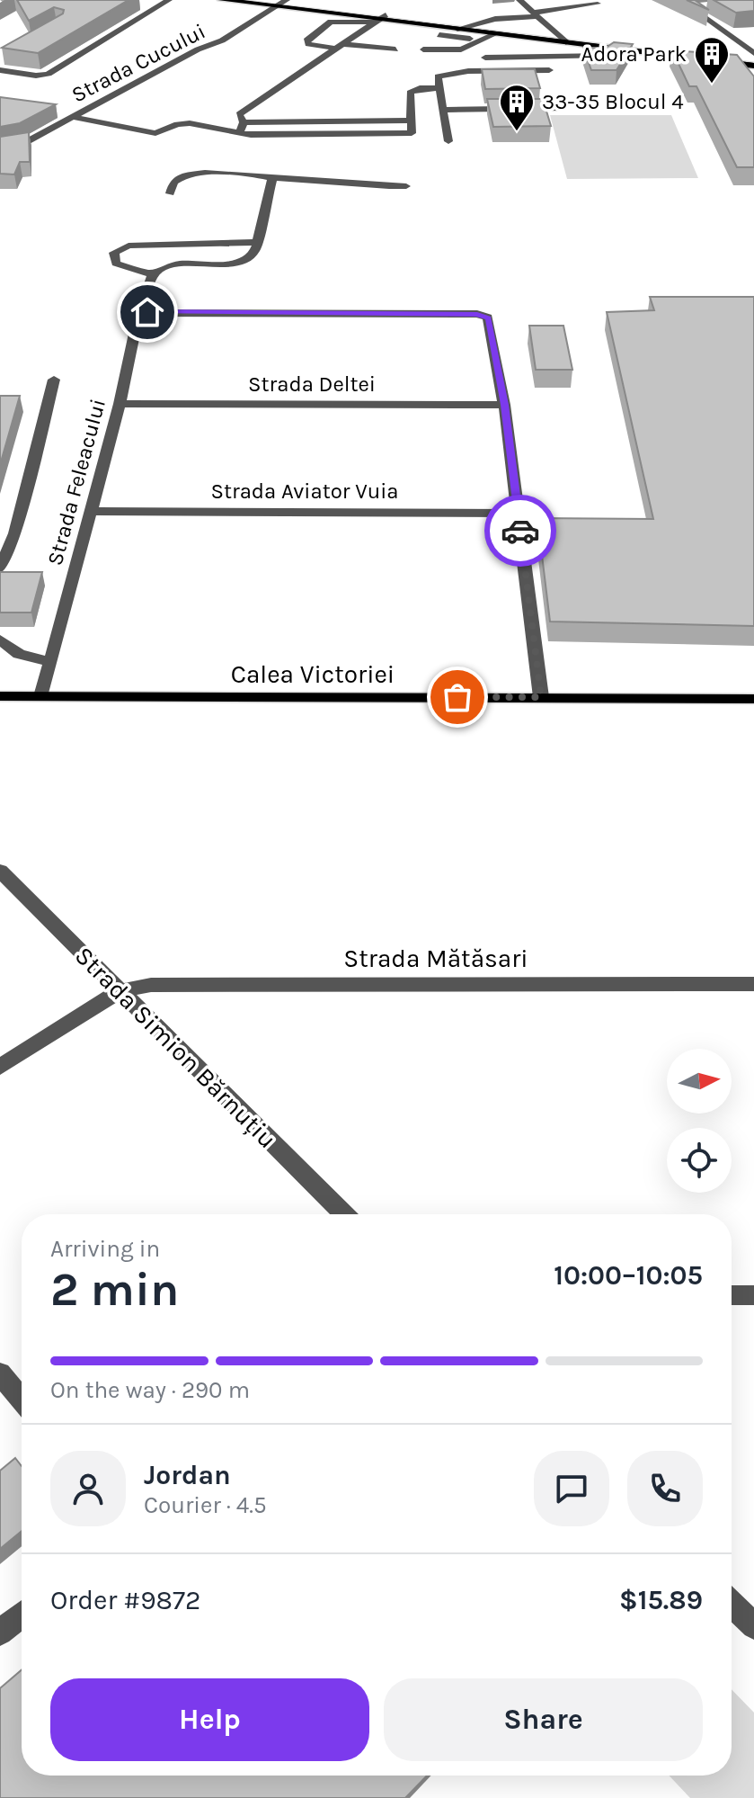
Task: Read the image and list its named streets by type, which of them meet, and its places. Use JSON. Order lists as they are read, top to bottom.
{
  "streets": {
    "main road": ["Calea Victoriei"],
    "street": [
      "Strada Cucului",
      "Strada Deltei",
      "Strada Feleacului",
      "Strada Aviator Vuia",
      "Strada Mătăsari",
      "Strada Simion Bărnuțiu"
    ]
  },
  "crossings": [
    ["Strada Deltei", "Strada Feleacului"],
    ["Strada Feleacului", "Strada Aviator Vuia"],
    ["Strada Feleacului", "Calea Victoriei"],
    ["Strada Mătăsari", "Strada Simion Bărnuțiu"]
  ],
  "places": {
    "building": ["Adora Park", "33-35 Blocul 4"]
  },
  "north": "right",
  "page": {
    "heading": ["2 min", "Arriving in", "10:00–10:05"],
    "panel": [
      "Jordan",
      "Courier · 4.5",
      "Order #9872",
      "$15.89"
    ],
    "bar": "On the way · 290 m",
    "buttons": ["Help", "Share"]
  }
}
